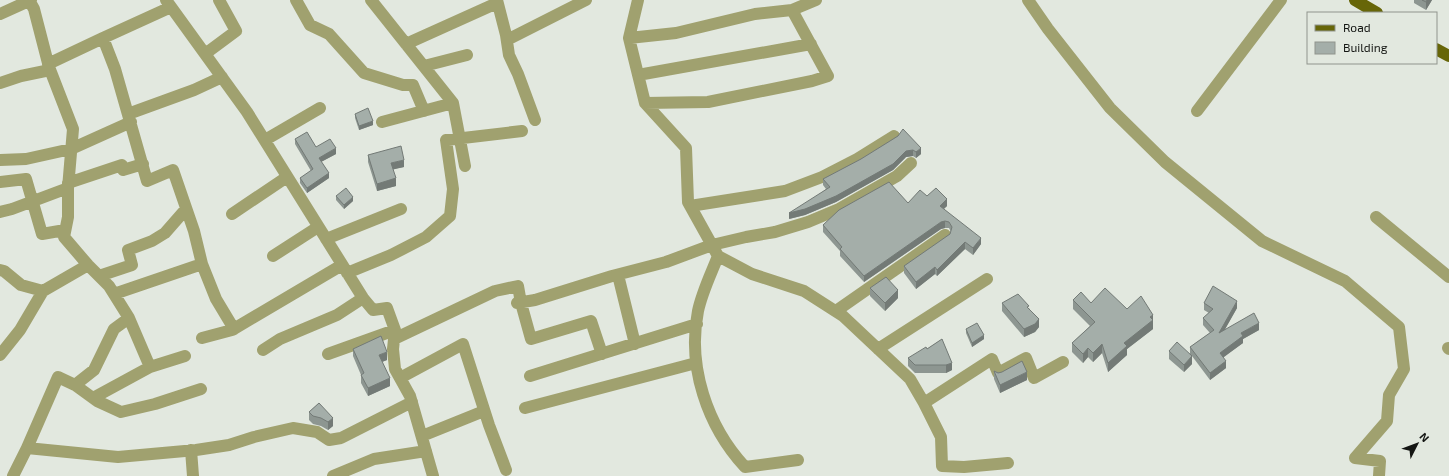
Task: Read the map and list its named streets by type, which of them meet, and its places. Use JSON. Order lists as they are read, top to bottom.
{
  "legend": ["Road", "Building"],
  "north": "top right"
}
